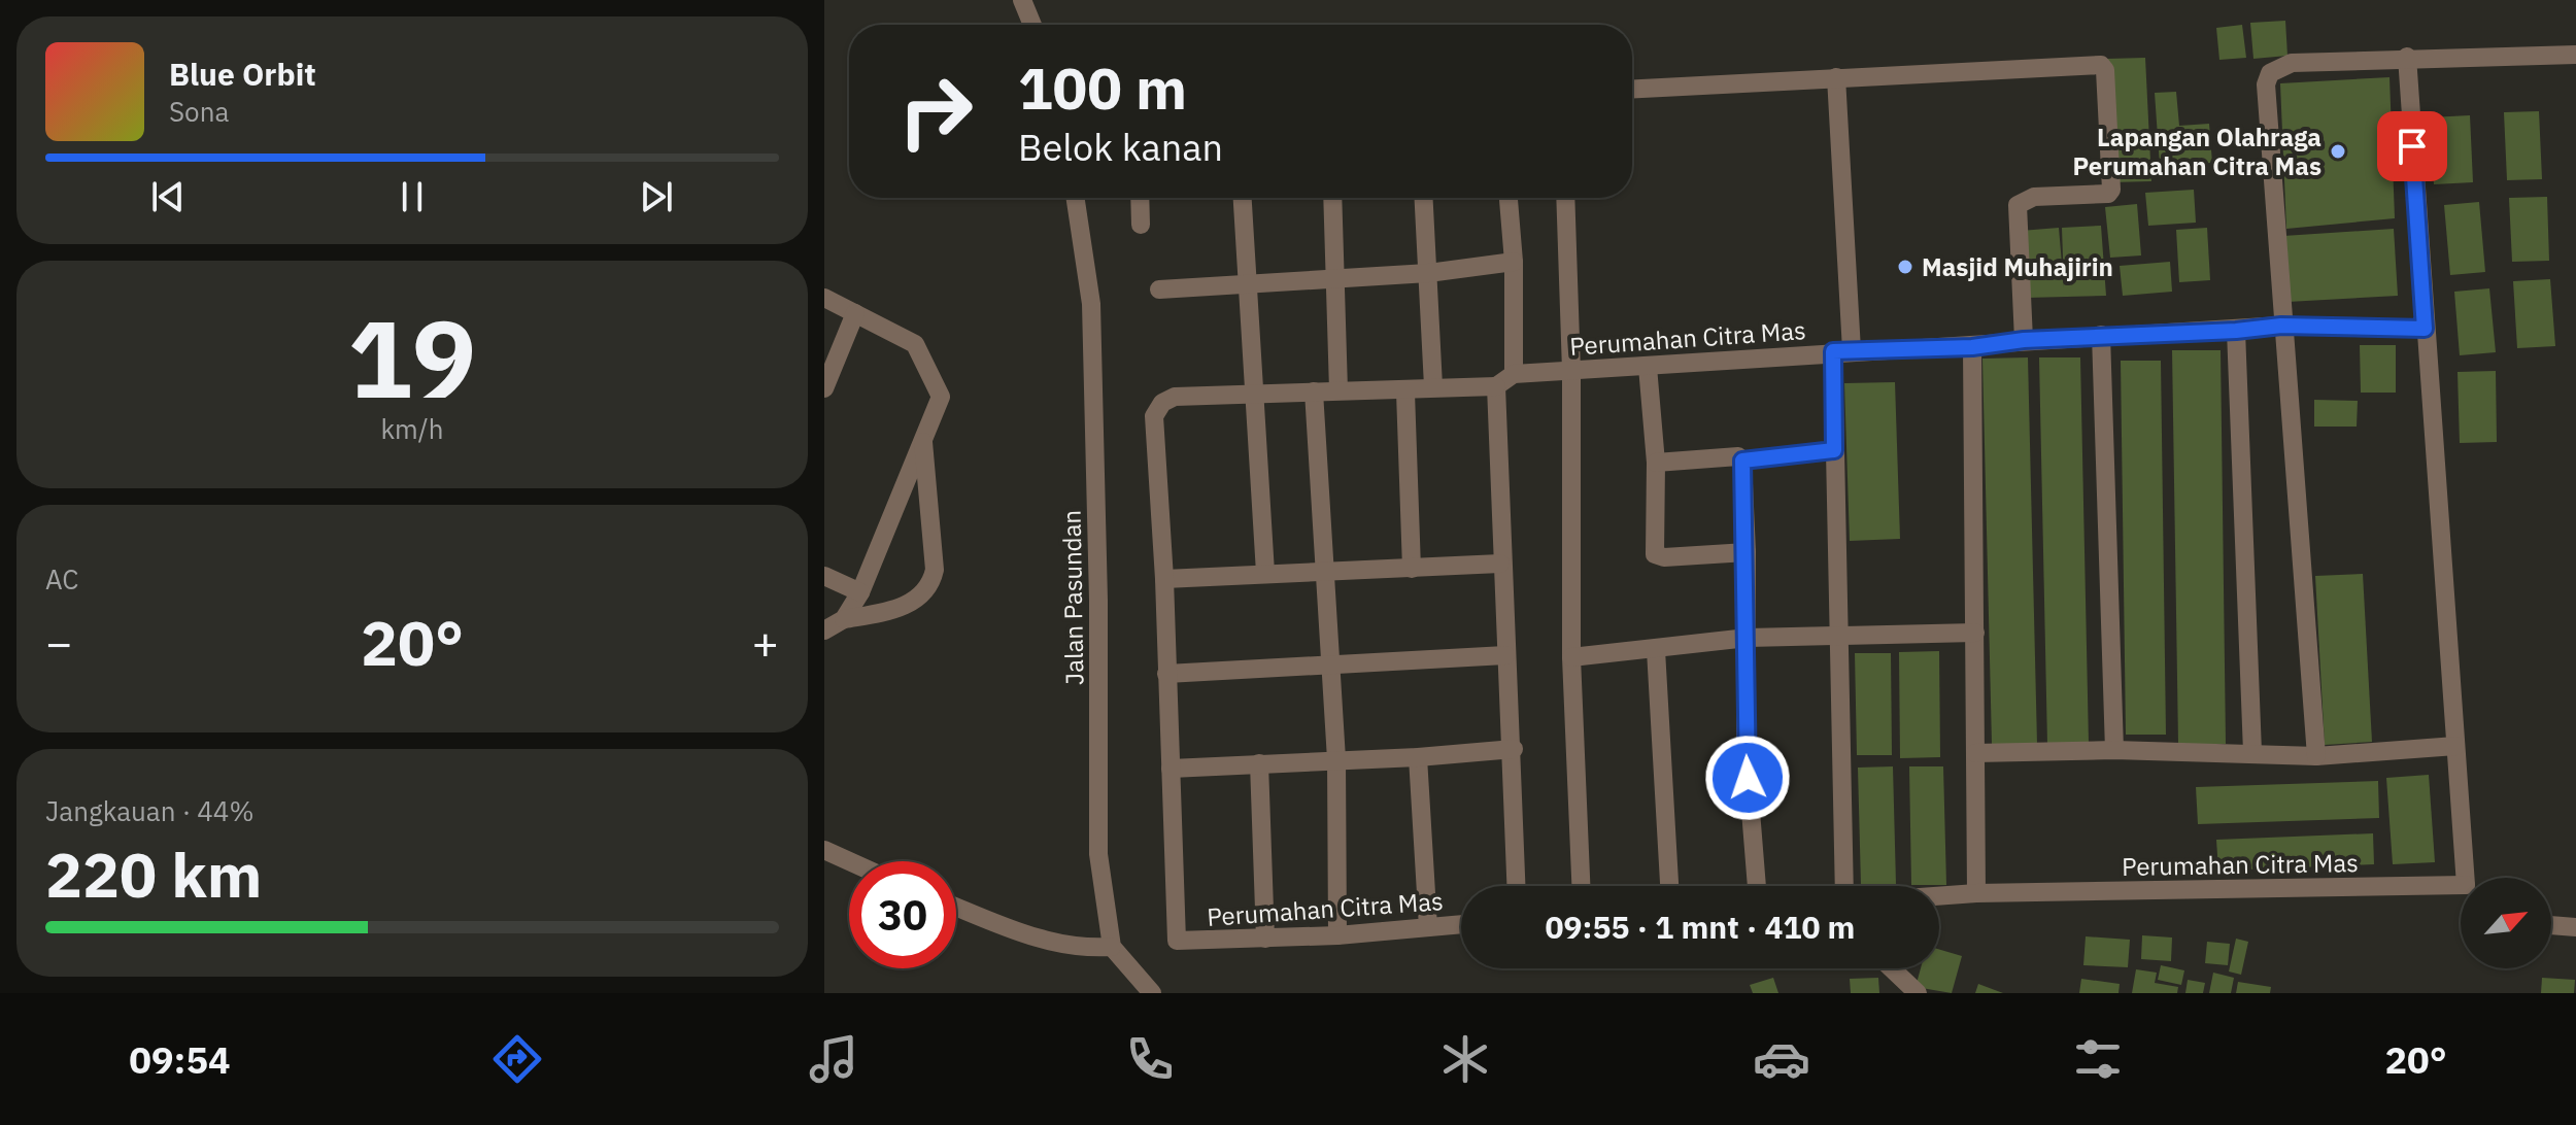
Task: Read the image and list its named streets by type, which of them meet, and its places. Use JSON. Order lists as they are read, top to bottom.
{
  "streets": {
    "street": ["Perumahan Citra Mas", "Jalan Pasundan"]
  },
  "places": ["Lapangan Olahraga Perumahan Citra Mas", "Masjid Muhajirin"],
  "north": "top right",
  "page": {
    "turn": ["100 m", "Belok kanan"],
    "song": ["Blue Orbit", "Sona"],
    "tile": [
      ["19", "km/h"],
      "AC",
      ["Jangkauan · 44%", "220 km"]
    ],
    "heat": ["−", "20°", "+"],
    "limit": "30",
    "trip": "09:55 · 1 mnt · 410 m",
    "tabs": ["09:54", "20°"]
  }
}
